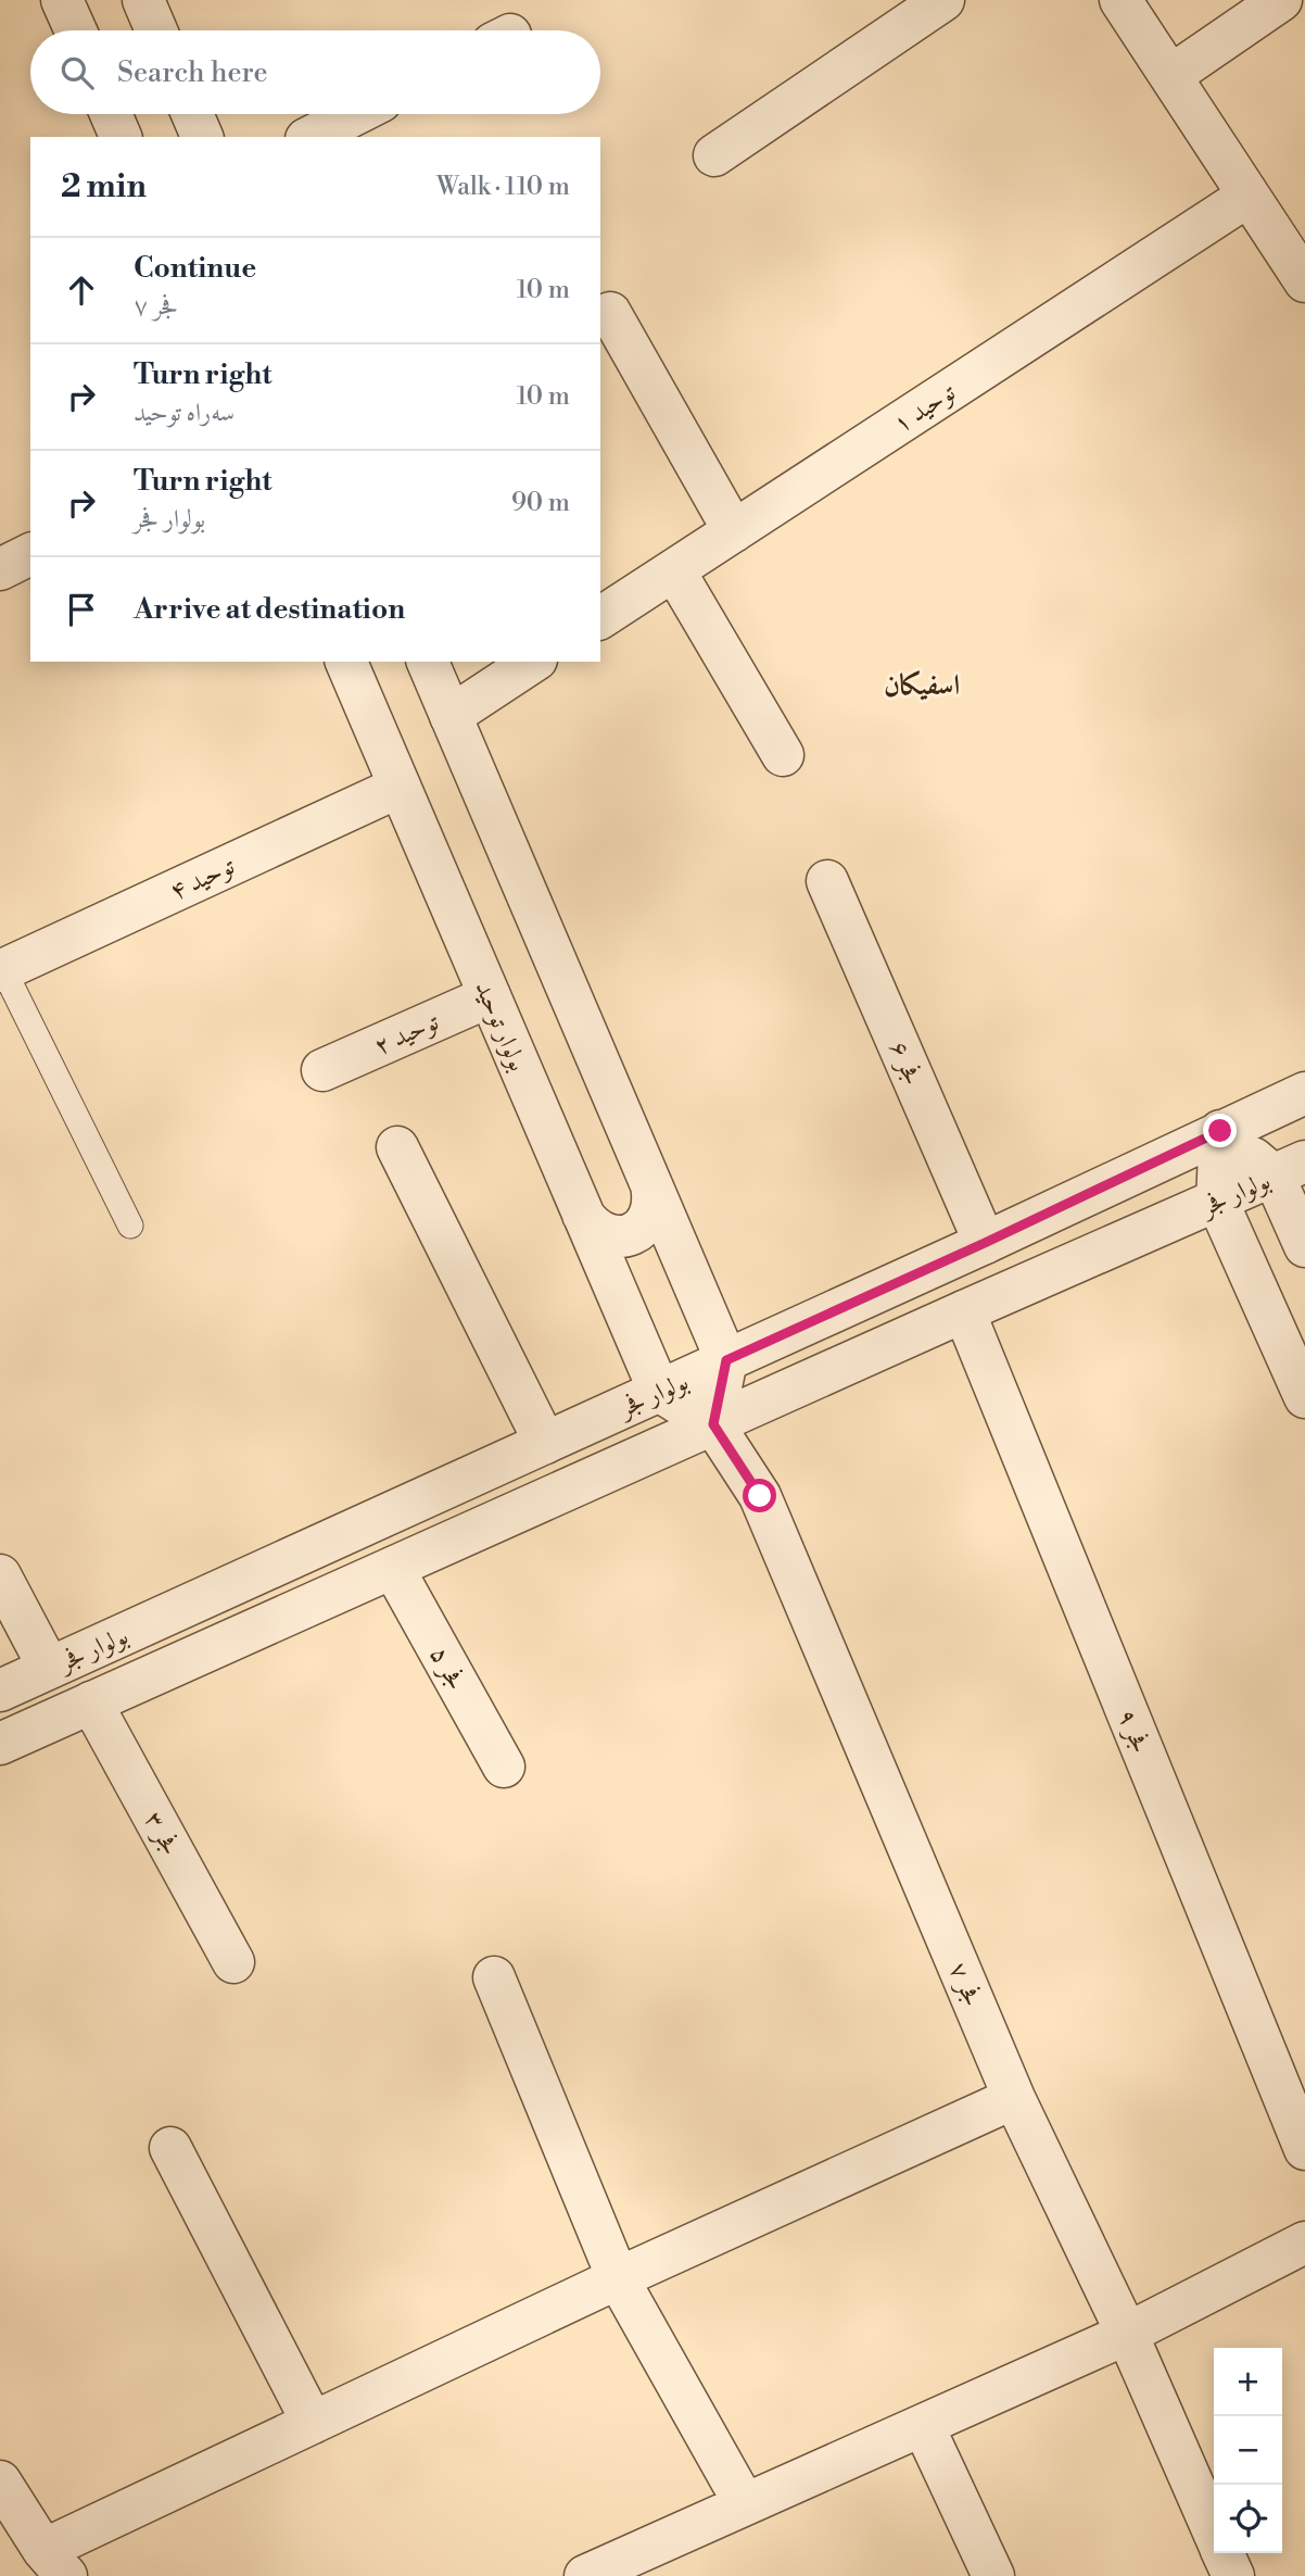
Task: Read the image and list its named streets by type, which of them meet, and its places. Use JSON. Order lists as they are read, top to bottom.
{
  "streets": {
    "street": [
      "توحید ۱",
      "توحید ۴",
      "بولوار توحید",
      "توحید ۲",
      "فجر ۶",
      "بولوار فجر",
      "فجر ۵",
      "فجر ۹",
      "فجر ۳",
      "فجر ۷"
    ]
  },
  "crossings": [
    ["توحید ۴", "بولوار توحید"],
    ["بولوار توحید", "توحید ۲"],
    ["بولوار توحید", "بولوار فجر"],
    ["فجر ۶", "بولوار فجر"],
    ["بولوار فجر", "فجر ۵"],
    ["بولوار فجر", "فجر ۹"],
    ["بولوار فجر", "فجر ۳"],
    ["بولوار فجر", "فجر ۷"]
  ],
  "districts": ["اسفیکان"],
  "page": {
    "search": "Search here",
    "heading": ["2 min", "Walk · 110 m"],
    "list": [
      ["Continue", "فجر ۷", "10 m"],
      ["Turn right", "سه‌راه توحید", "10 m"],
      ["Turn right", "بولوار فجر", "90 m"],
      "Arrive at destination"
    ],
    "map_buttons": ["+", "−"]
  }
}
